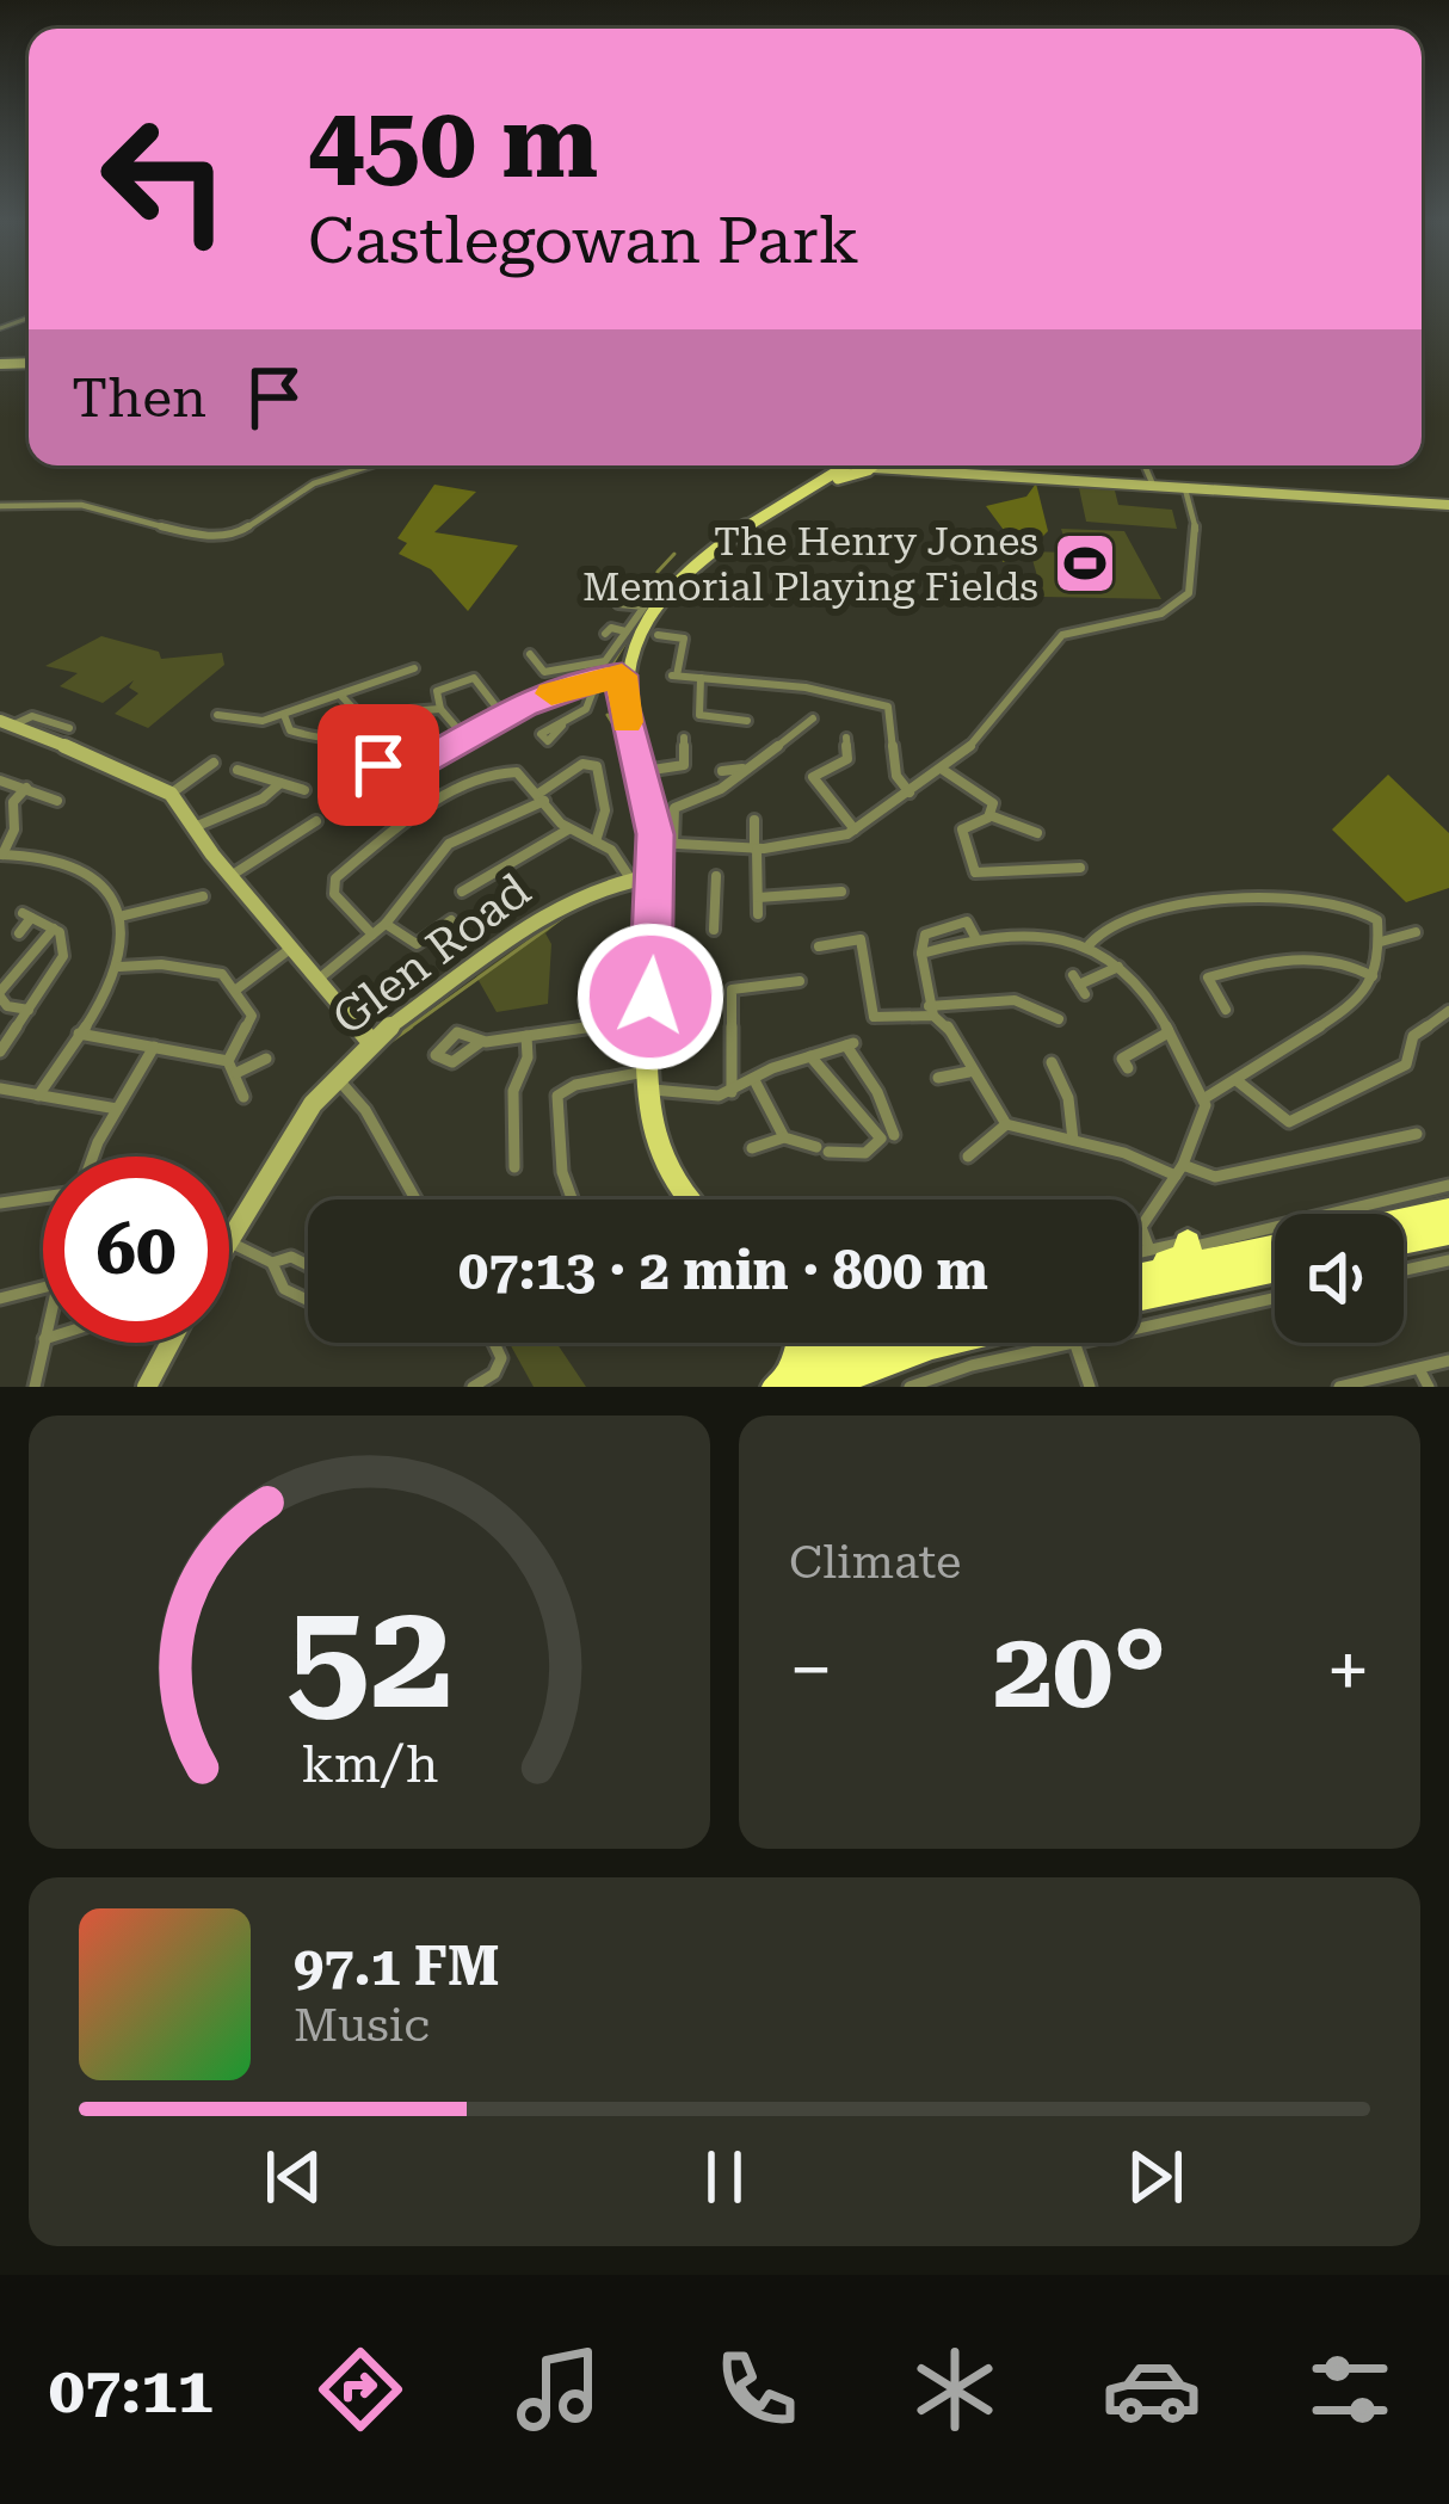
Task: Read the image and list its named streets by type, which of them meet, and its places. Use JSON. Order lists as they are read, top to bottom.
{
  "streets": {
    "street": ["Glen Road"]
  },
  "places": {
    "sports": ["The Henry Jones Memorial Playing Fields"]
  },
  "page": {
    "turn": ["450 m", "Castlegowan Park"],
    "then": "Then",
    "limit": "60",
    "trip": "07:13 · 2 min · 800 m",
    "tile": "Climate",
    "heat": ["−", "20°", "+"],
    "song": ["97.1 FM", "Music"],
    "tabs": "07:11",
    "gauge": ["52", "km/h"]
  }
}
